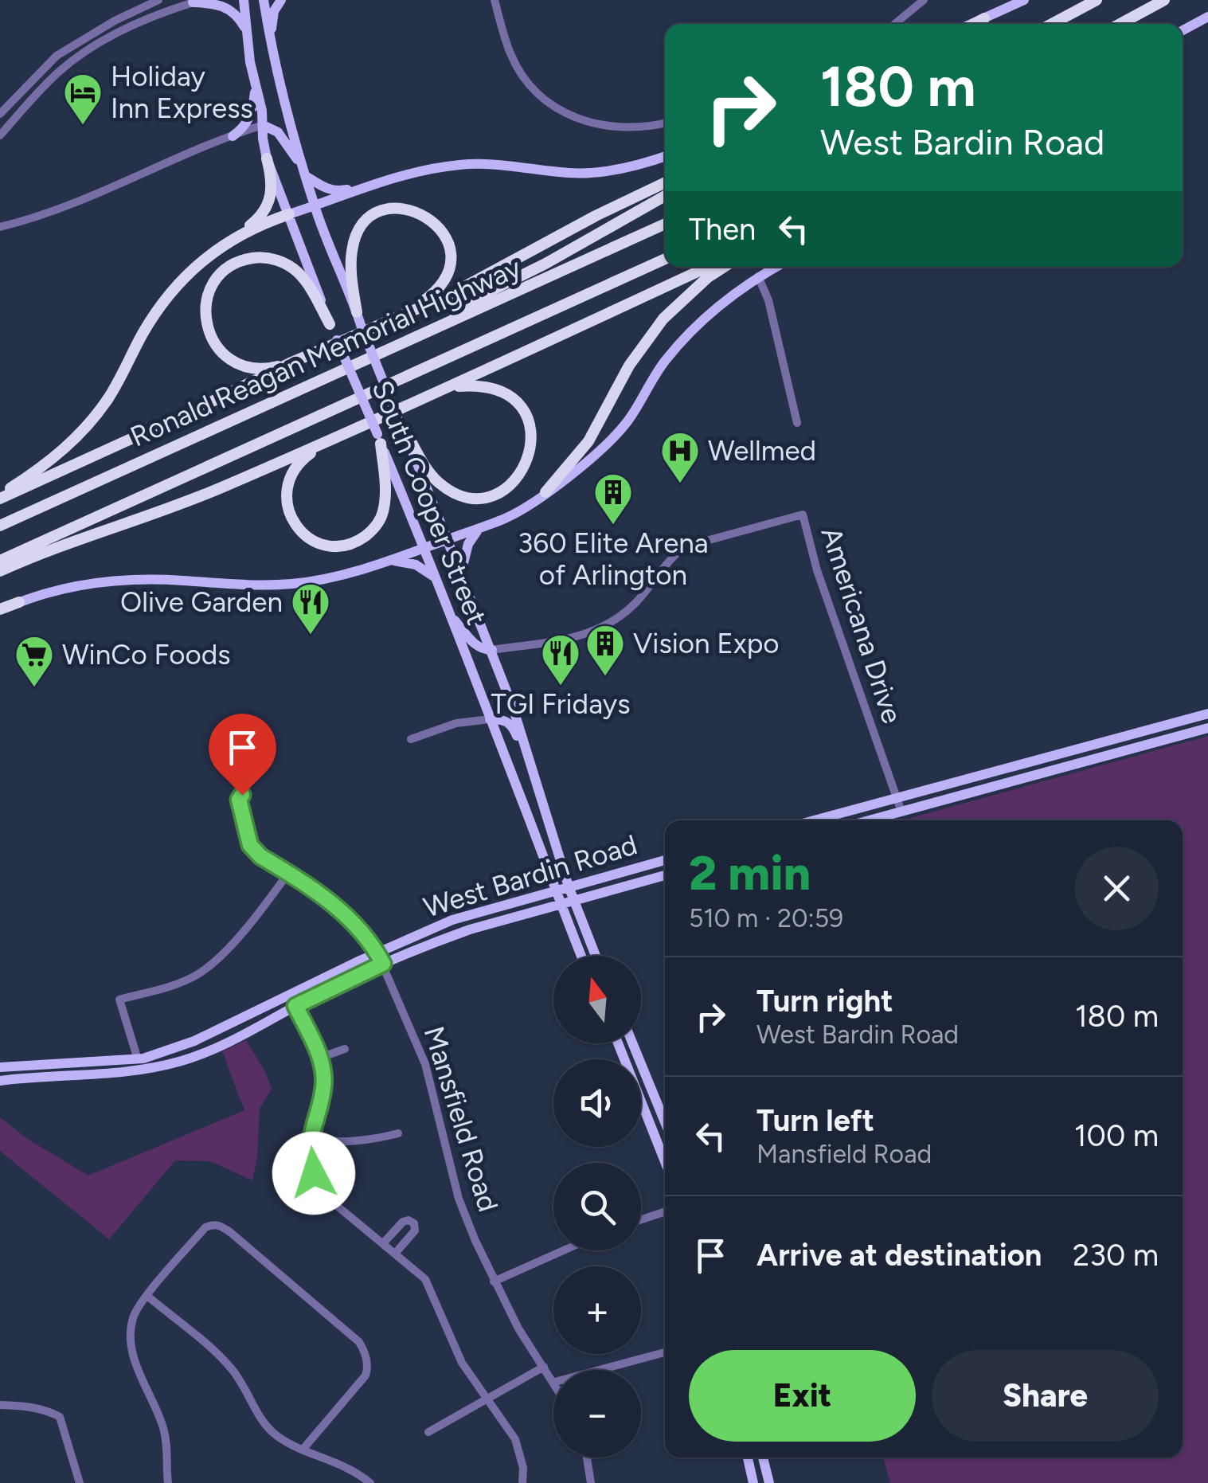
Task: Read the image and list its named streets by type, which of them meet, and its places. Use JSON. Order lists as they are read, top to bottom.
{
  "streets": {
    "highway": ["Ronald Reagan Memorial Highway"],
    "main road": ["South Cooper Street", "West Bardin Road"],
    "street": ["Americana Drive", "Mansfield Road"]
  },
  "crossings": [
    ["South Cooper Street", "Americana Drive"],
    ["South Cooper Street", "West Bardin Road"],
    ["West Bardin Road", "Mansfield Road"]
  ],
  "places": {
    "hotel": ["Holiday Inn Express"],
    "hospital": ["Wellmed"],
    "building": ["360 Elite Arena of Arlington", "Vision Expo"],
    "restaurant": ["Olive Garden", "TGI Fridays"],
    "supermarket": ["WinCo Foods"]
  },
  "north": "top",
  "page": {
    "turn": ["180 m", "West Bardin Road"],
    "then": "Then",
    "heading": ["2 min", "510 m · 20:59"],
    "map_buttons": ["+", "−"],
    "list": [
      {
        "name": "Turn right",
        "note": "West Bardin Road",
        "value": "180 m"
      },
      {
        "name": "Turn left",
        "note": "Mansfield Road",
        "value": "100 m"
      },
      {
        "name": "Arrive at destination",
        "value": "230 m"
      }
    ],
    "buttons": ["Exit", "Share"]
  }
}
